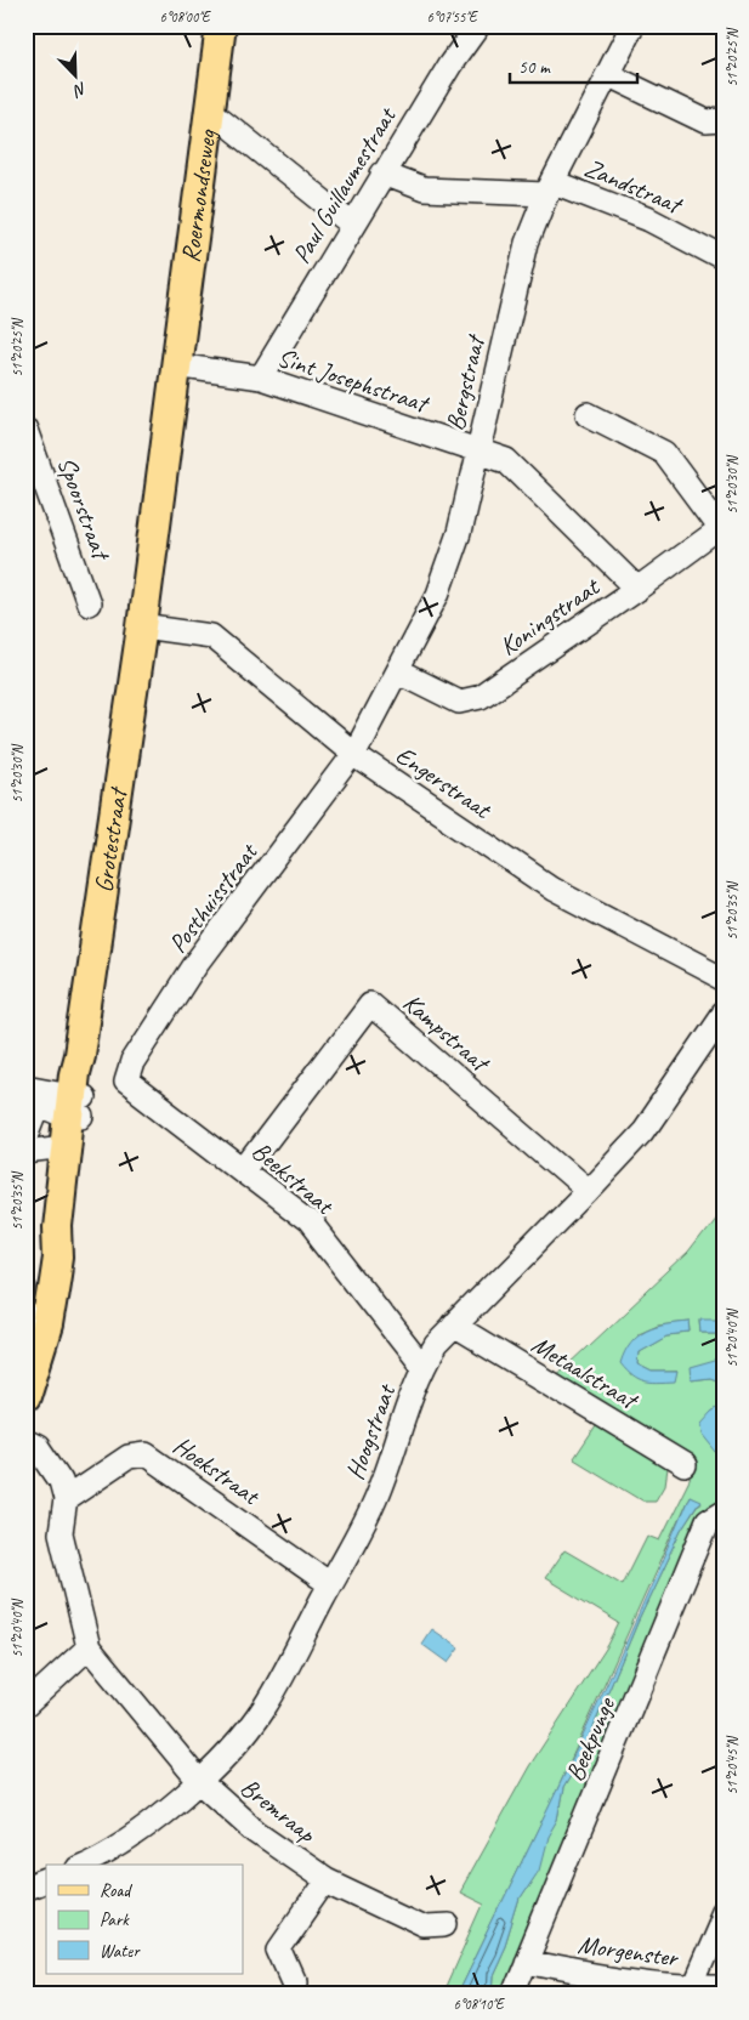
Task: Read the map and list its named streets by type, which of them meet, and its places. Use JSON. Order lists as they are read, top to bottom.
{
  "streets": {
    "main road": ["Roermondseweg", "Grotestraat"],
    "street": [
      "Paul Guillaumestraat",
      "Zandstraat",
      "Sint Josephstraat",
      "Bergstraat",
      "Spoorstraat",
      "Koningstraat",
      "Engerstraat",
      "Posthuisstraat",
      "Kampstraat",
      "Beekstraat",
      "Metaalstraat",
      "Hoogstraat",
      "Hoekstraat",
      "Beekpunge",
      "Bremraap",
      "Morgenster"
    ]
  },
  "crossings": [
    ["Paul Guillaumestraat", "Zandstraat"],
    ["Paul Guillaumestraat", "Sint Josephstraat"],
    ["Zandstraat", "Bergstraat"],
    ["Roermondseweg", "Sint Josephstraat"],
    ["Roermondseweg", "Grotestraat"],
    ["Sint Josephstraat", "Bergstraat"],
    ["Sint Josephstraat", "Koningstraat"],
    ["Sint Josephstraat", "Grotestraat"],
    ["Bergstraat", "Koningstraat"],
    ["Bergstraat", "Engerstraat"],
    ["Bergstraat", "Posthuisstraat"],
    ["Engerstraat", "Grotestraat"],
    ["Engerstraat", "Posthuisstraat"],
    ["Posthuisstraat", "Beekstraat"],
    ["Kampstraat", "Beekstraat"],
    ["Kampstraat", "Hoogstraat"],
    ["Beekstraat", "Hoogstraat"],
    ["Metaalstraat", "Hoogstraat"],
    ["Hoogstraat", "Hoekstraat"],
    ["Hoogstraat", "Bremraap"],
    ["Beekpunge", "Morgenster"]
  ],
  "legend": ["Road", "Park", "Water"],
  "scale_bar": "50 m",
  "north": "bottom right",
  "coordinates": [
    "6°08'00\"E",
    "6°07'55\"E",
    "51°20'25\"N",
    "51°20'30\"N",
    "51°20'35\"N",
    "51°20'40\"N",
    "51°20'45\"N",
    "6°08'10\"E"
  ]
}
